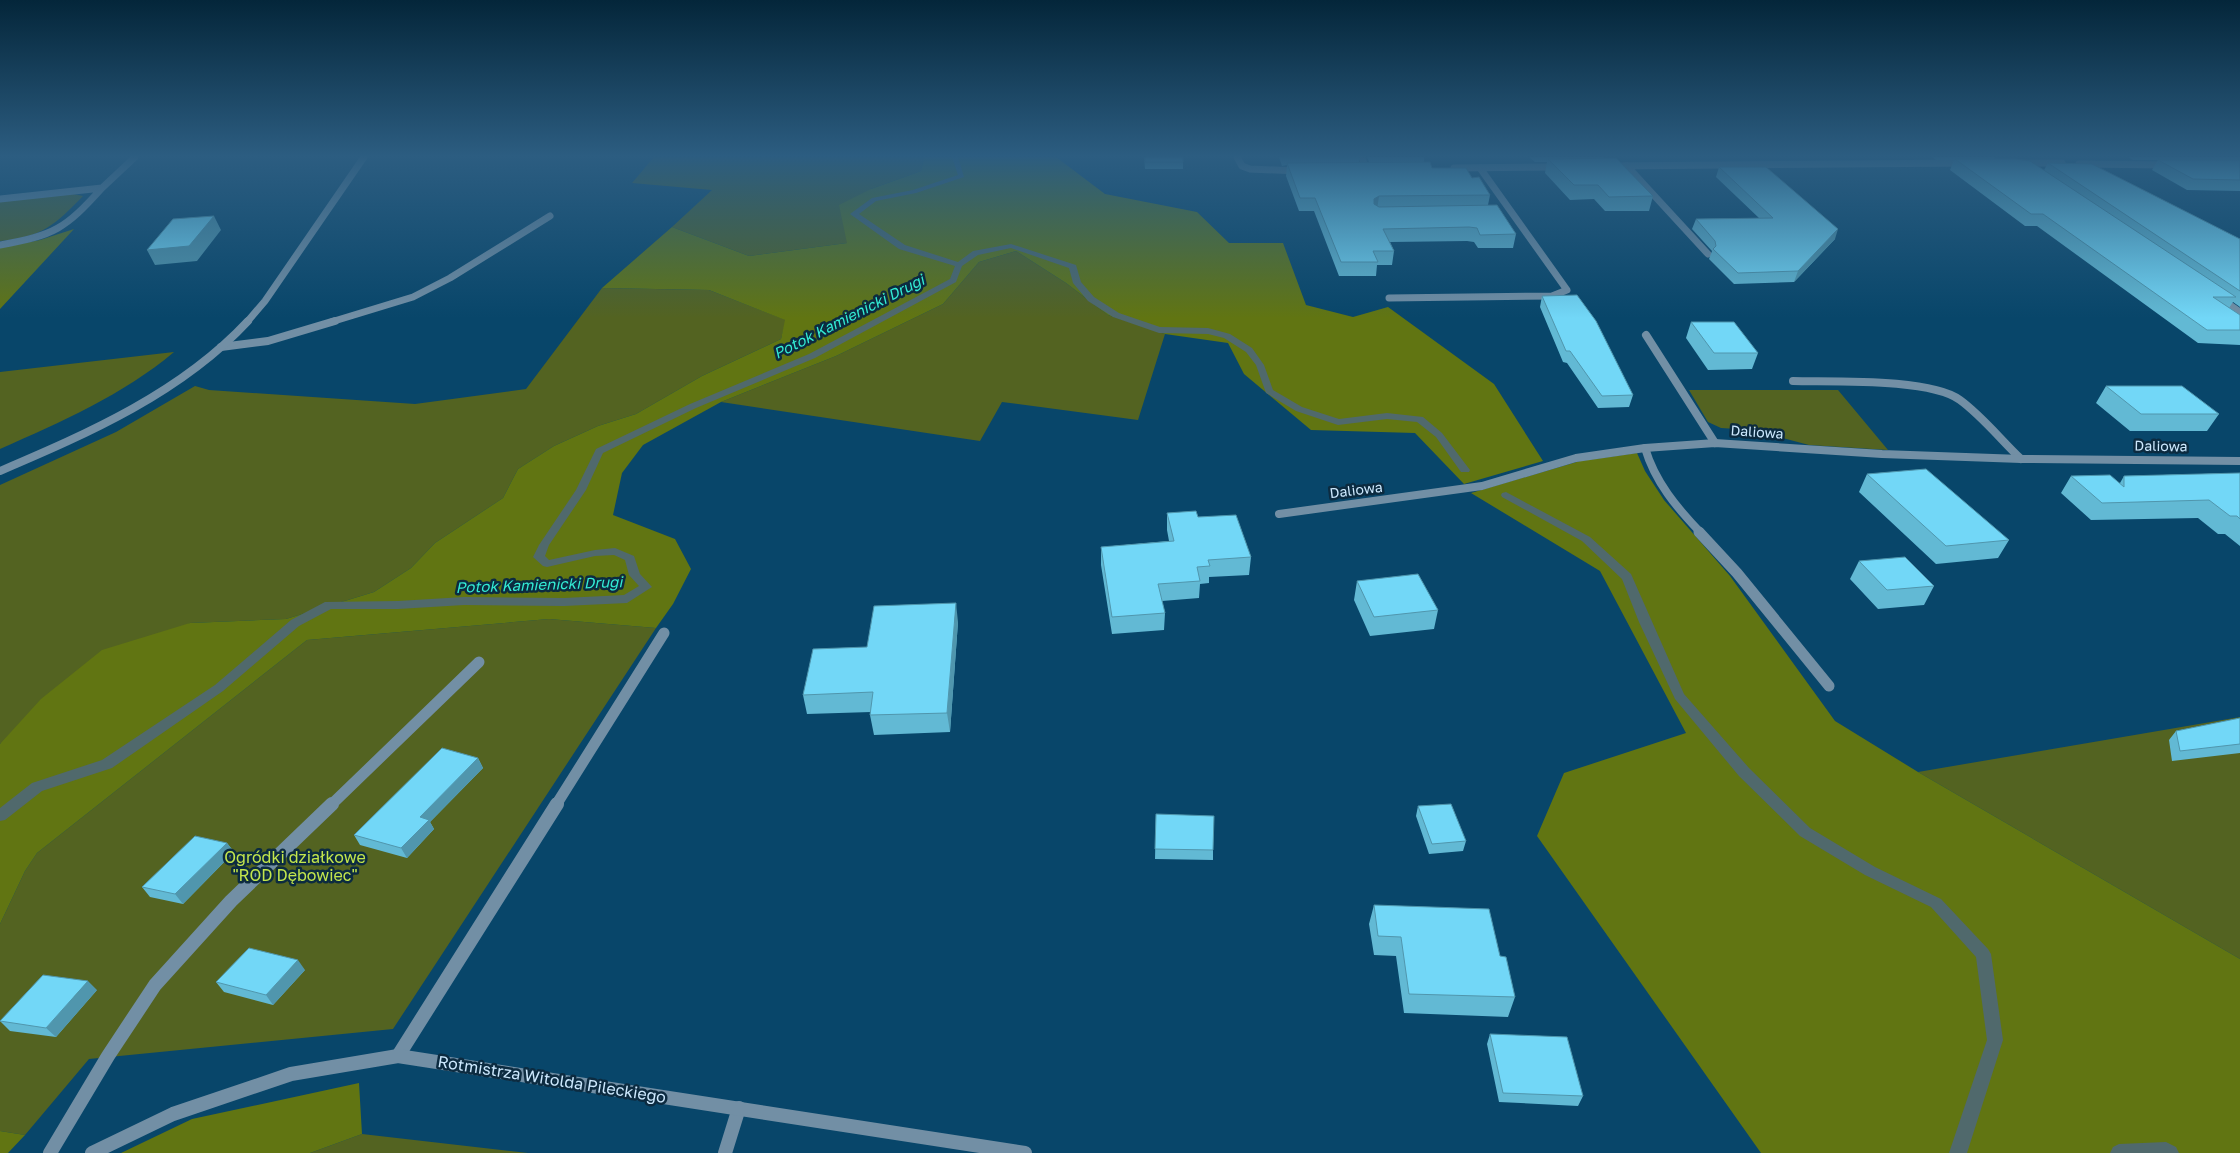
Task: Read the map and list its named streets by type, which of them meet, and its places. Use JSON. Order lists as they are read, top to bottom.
{
  "streets": {
    "street": ["Daliowa", "Rotmistrza Witolda Pileckiego"]
  },
  "water": ["Potok Kamienicki Drugi"],
  "parks": ["Ogródki działkowe \"ROD Dębowiec\""]
}
